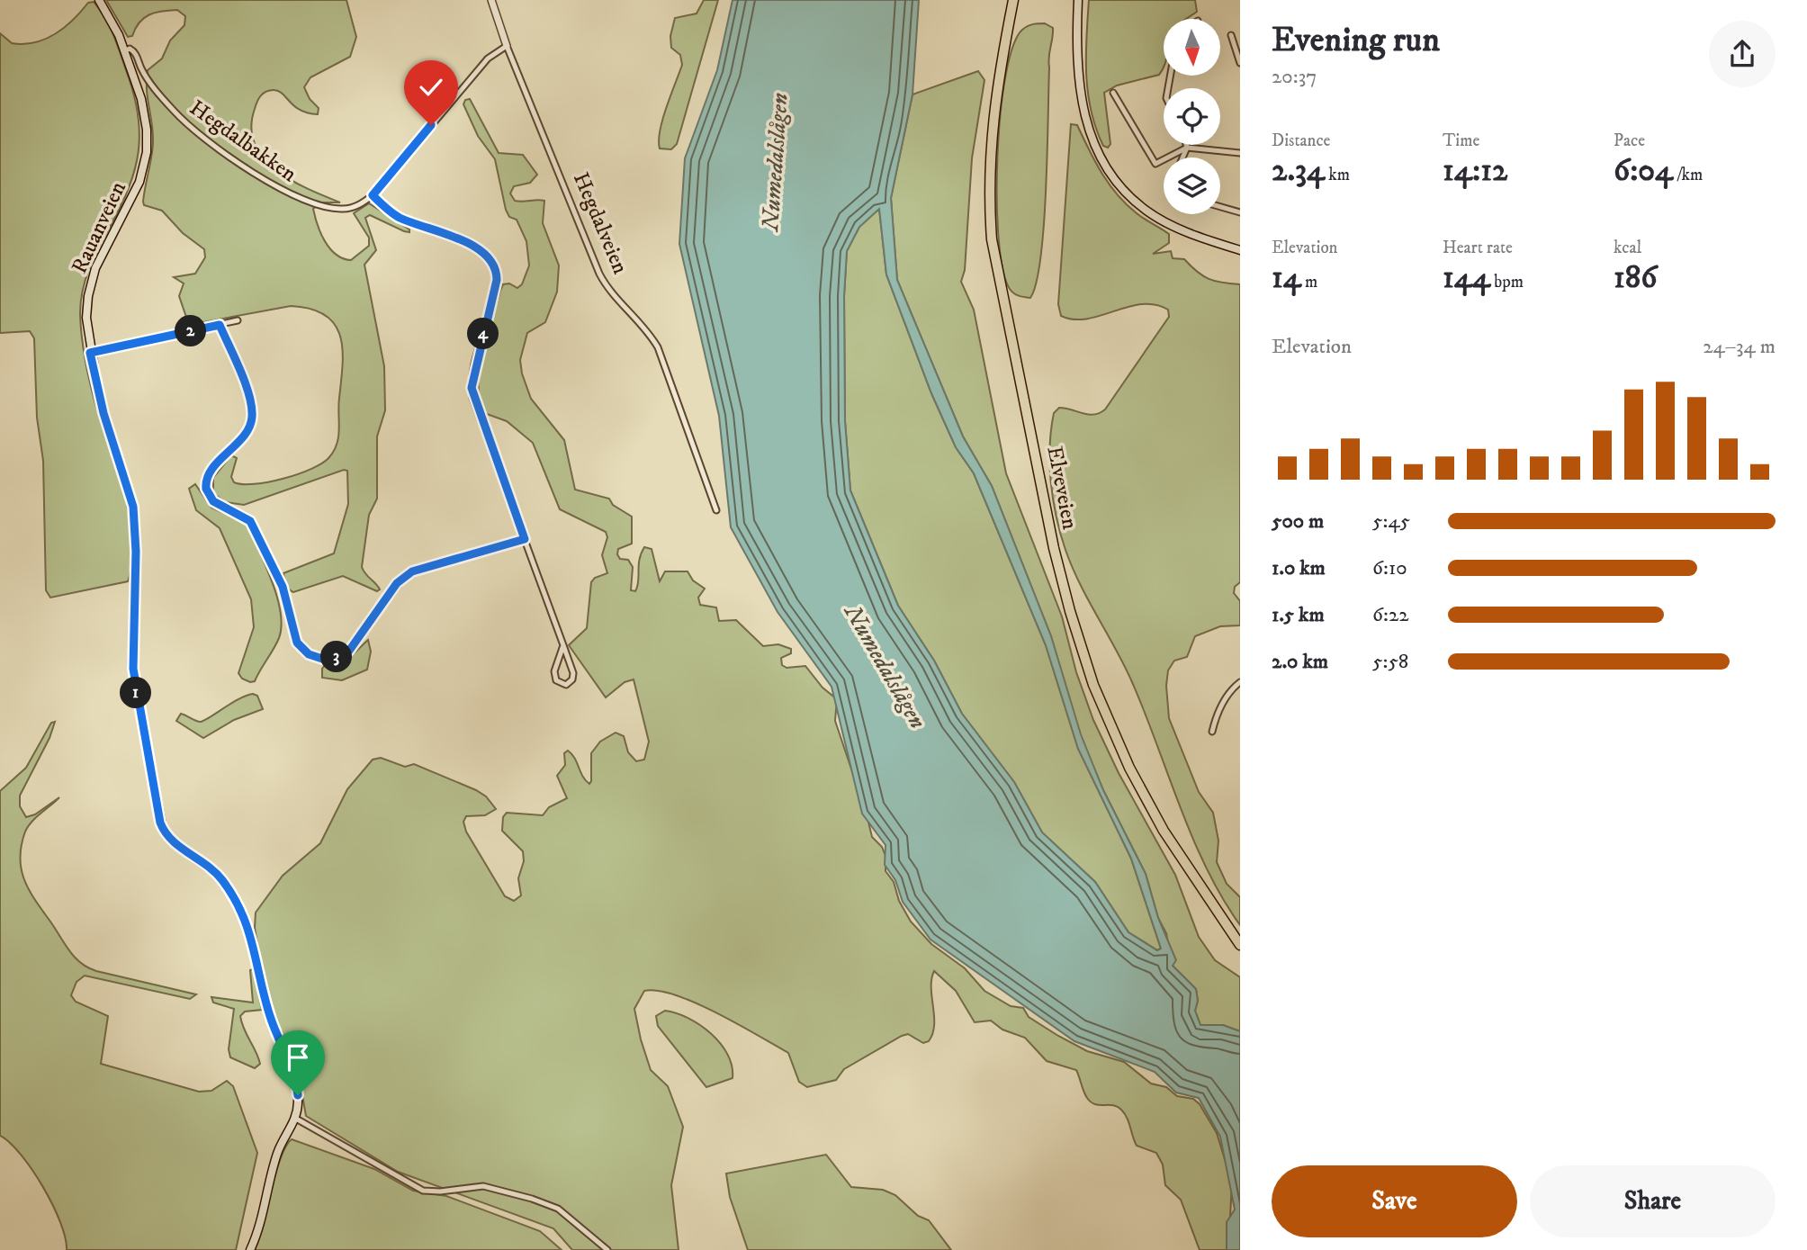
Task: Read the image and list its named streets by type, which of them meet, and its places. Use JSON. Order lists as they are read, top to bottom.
{
  "streets": {
    "highway": ["Elveveien"],
    "main road": ["Rauanveien"],
    "street": ["Hegdalbakken", "Hegdalveien"]
  },
  "crossings": [
    ["Hegdalbakken", "Rauanveien"]
  ],
  "water": ["Numedalslågen"],
  "north": "bottom",
  "page": {
    "heading": ["Evening run", "20:37"],
    "stats": [
      ["Distance", "2.34 km"],
      ["Time", "14:12"],
      ["Pace", "6:04 /km"],
      ["Elevation", "14 m"],
      ["Heart rate", "144 bpm"],
      ["kcal", "186"]
    ],
    "pins": [
      "2",
      "4",
      "3",
      "1"
    ],
    "chart": ["Elevation", "24–34 m"],
    "list": [
      {
        "name": "500 m",
        "note": "5:45"
      },
      {
        "name": "1.0 km",
        "note": "6:10"
      },
      {
        "name": "1.5 km",
        "note": "6:22"
      },
      {
        "name": "2.0 km",
        "note": "5:58"
      }
    ],
    "buttons": ["Save", "Share"]
  }
}
